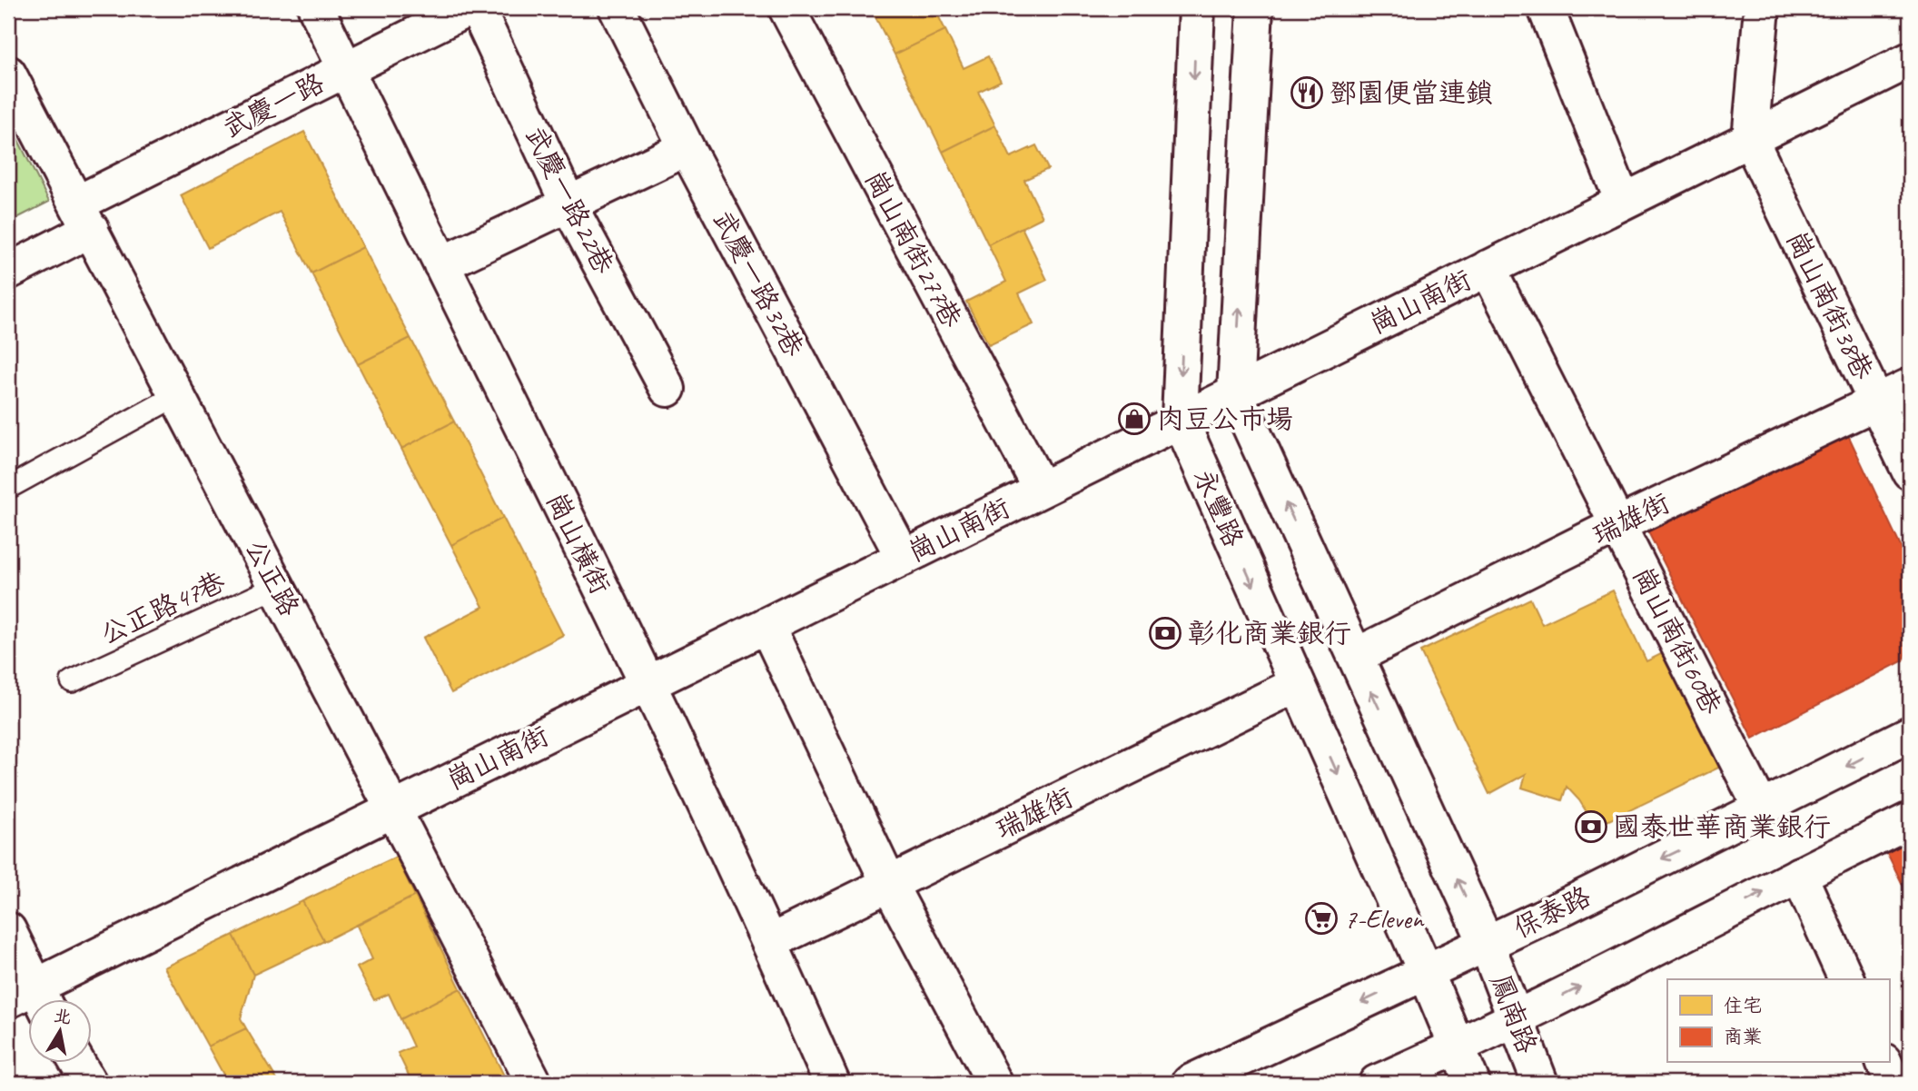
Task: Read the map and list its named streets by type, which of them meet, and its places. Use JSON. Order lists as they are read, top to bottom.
{
  "streets": {
    "street": [
      "武慶一路",
      "武慶一路22巷",
      "崗山南街277巷",
      "武慶一路32巷",
      "崗山南街",
      "崗山南街38巷",
      "永豐路",
      "瑞雄街",
      "崗山橫街",
      "公正路",
      "崗山南街60巷",
      "保泰路",
      "鳳南路"
    ],
    "lane": ["公正路47巷"]
  },
  "crossings": [
    ["武慶一路", "武慶一路22巷"],
    ["武慶一路", "崗山橫街"],
    ["武慶一路", "公正路"],
    ["崗山南街277巷", "崗山南街"],
    ["武慶一路32巷", "崗山南街"],
    ["崗山南街", "崗山南街38巷"],
    ["崗山南街", "永豐路"],
    ["崗山南街", "崗山橫街"],
    ["崗山南街", "公正路"],
    ["崗山南街", "崗山南街60巷"],
    ["崗山南街38巷", "瑞雄街"],
    ["永豐路", "瑞雄街"],
    ["永豐路", "保泰路"],
    ["瑞雄街", "崗山橫街"],
    ["瑞雄街", "崗山南街60巷"],
    ["公正路", "公正路47巷"],
    ["崗山南街60巷", "保泰路"],
    ["保泰路", "鳳南路"]
  ],
  "places": {
    "restaurant": ["鄧園便當連鎖"],
    "shop": ["肉豆公市場"],
    "bank": ["彰化商業銀行", "國泰世華商業銀行"],
    "supermarket": ["7-Eleven"]
  },
  "legend": ["住宅", "商業"],
  "north": "top"
}
